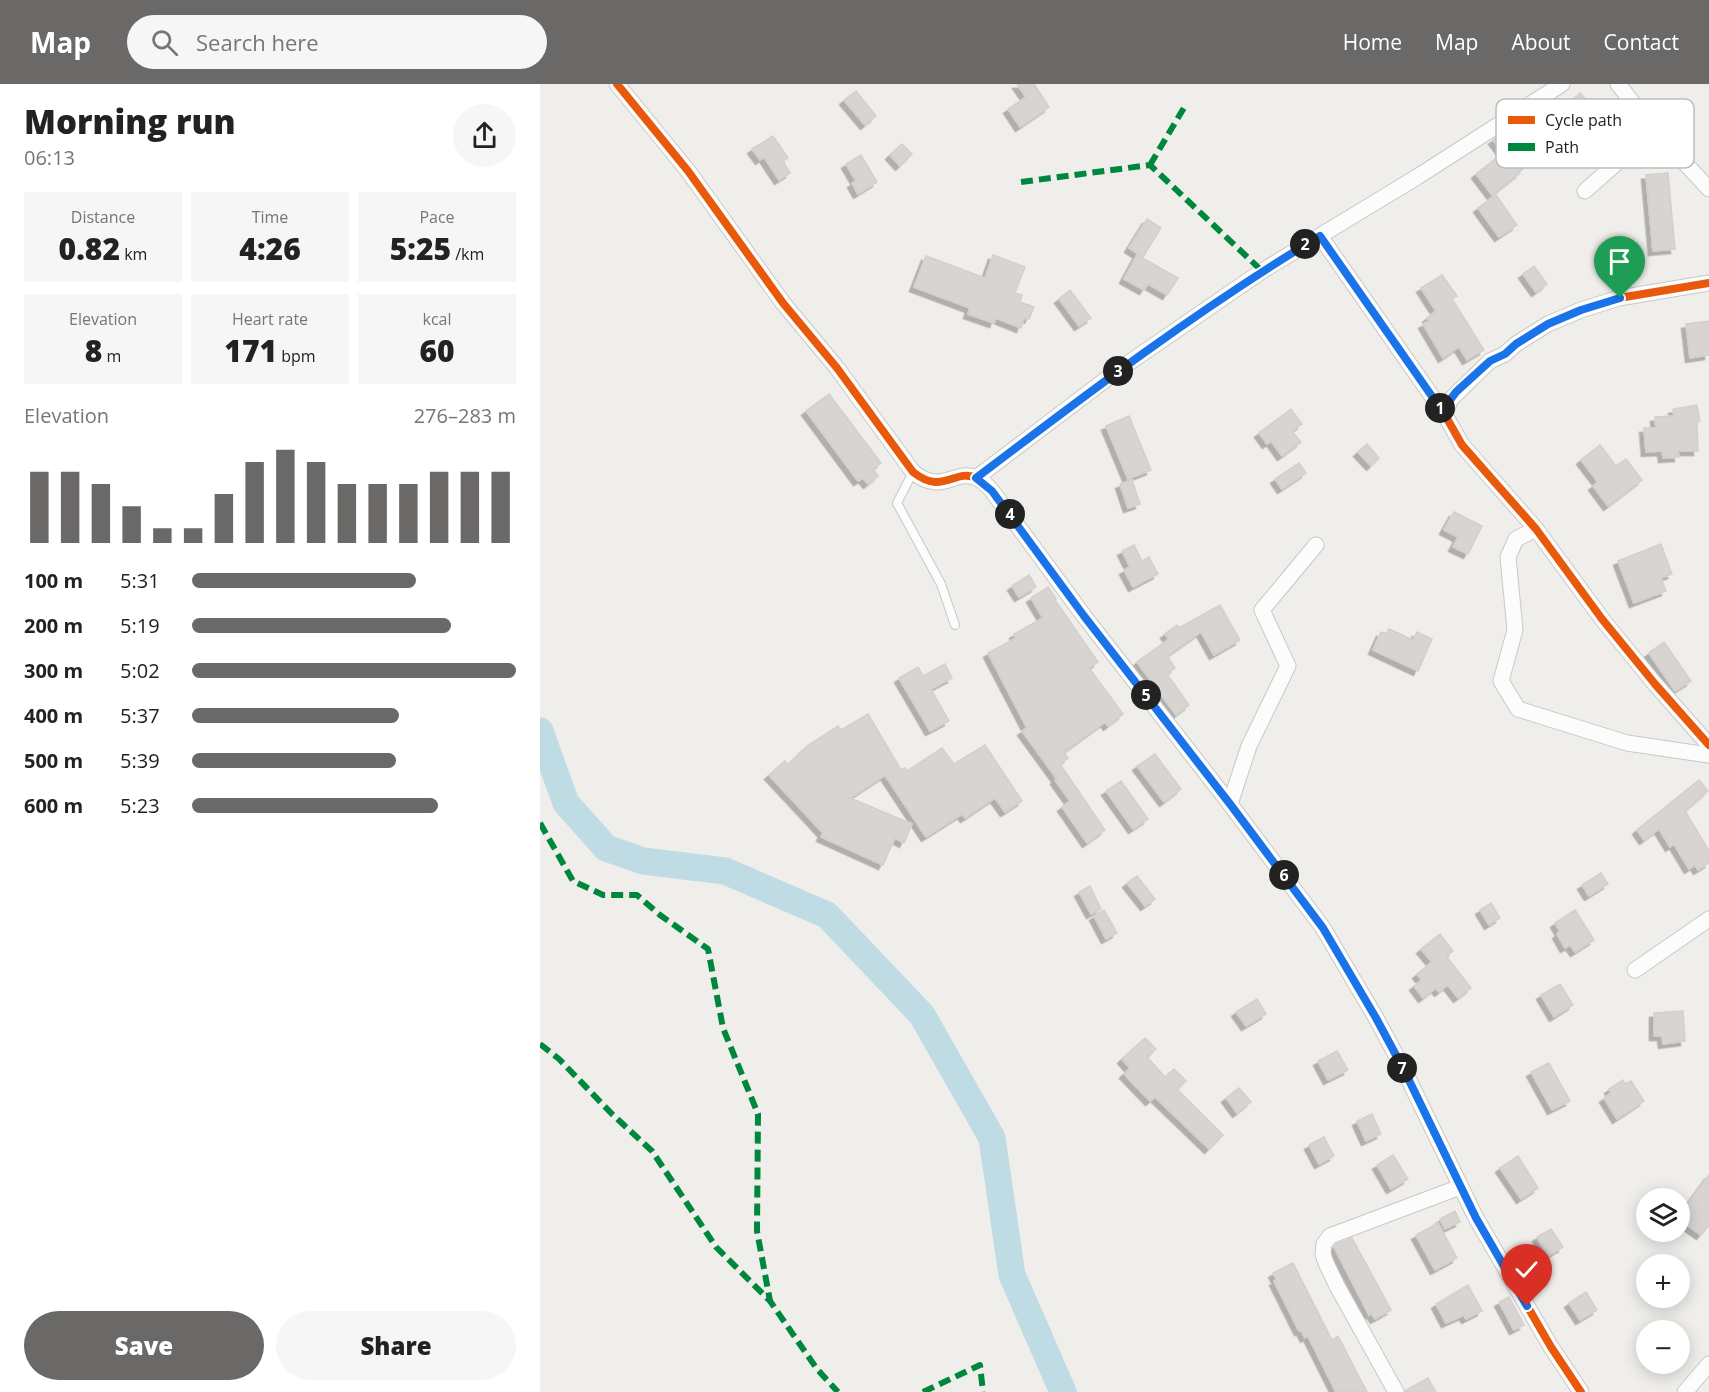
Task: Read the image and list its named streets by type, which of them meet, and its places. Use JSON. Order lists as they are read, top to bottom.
{
  "legend": ["Cycle path", "Path"],
  "page": {
    "header": "Map",
    "search": "Search here",
    "nav": [
      "Home",
      "Map",
      "About",
      "Contact"
    ],
    "heading": ["Morning run", "06:13"],
    "stats": [
      ["Distance", "0.82 km"],
      ["Time", "4:26"],
      ["Pace", "5:25 /km"],
      ["Elevation", "8 m"],
      ["Heart rate", "171 bpm"],
      ["kcal", "60"]
    ],
    "pins": [
      "2",
      "3",
      "1",
      "4",
      "5",
      "6",
      "7"
    ],
    "chart": ["Elevation", "276–283 m"],
    "list": [
      {
        "name": "100 m",
        "note": "5:31"
      },
      {
        "name": "200 m",
        "note": "5:19"
      },
      {
        "name": "300 m",
        "note": "5:02"
      },
      {
        "name": "400 m",
        "note": "5:37"
      },
      {
        "name": "500 m",
        "note": "5:39"
      },
      {
        "name": "600 m",
        "note": "5:23"
      }
    ],
    "map_buttons": ["+", "−"],
    "buttons": ["Save", "Share"]
  }
}
